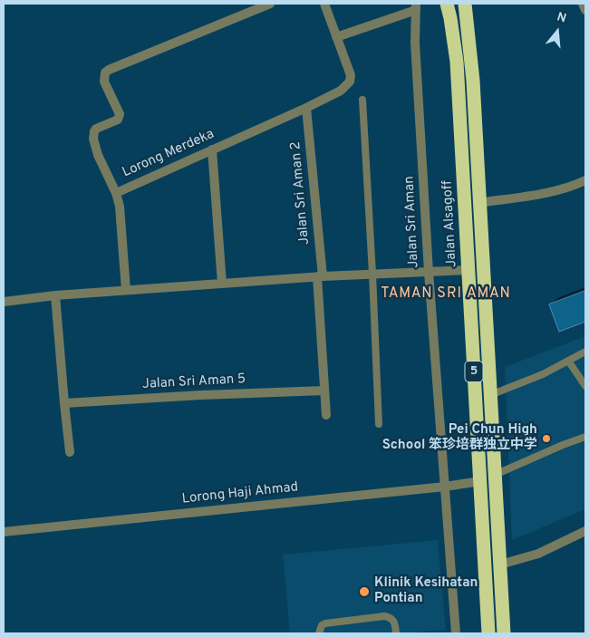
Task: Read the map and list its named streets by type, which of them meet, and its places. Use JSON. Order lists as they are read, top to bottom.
{
  "streets": {
    "highway": ["Jalan Alsagoff", "5"],
    "street": [
      "Lorong Merdeka",
      "Jalan Sri Aman 2",
      "Jalan Sri Aman",
      "Jalan Sri Aman 5",
      "Lorong Haji Ahmad"
    ]
  },
  "crossings": [
    ["Lorong Merdeka", "Jalan Sri Aman 2"],
    ["Jalan Sri Aman 2", "Jalan Sri Aman 5"],
    ["Jalan Sri Aman", "Lorong Haji Ahmad"],
    ["Jalan Alsagoff", "Lorong Haji Ahmad"]
  ],
  "districts": ["TAMAN SRI AMAN"],
  "places": ["Pei Chun High School 笨珍培群独立中学", "Klinik Kesihatan Pontian"],
  "north": "top"
}
